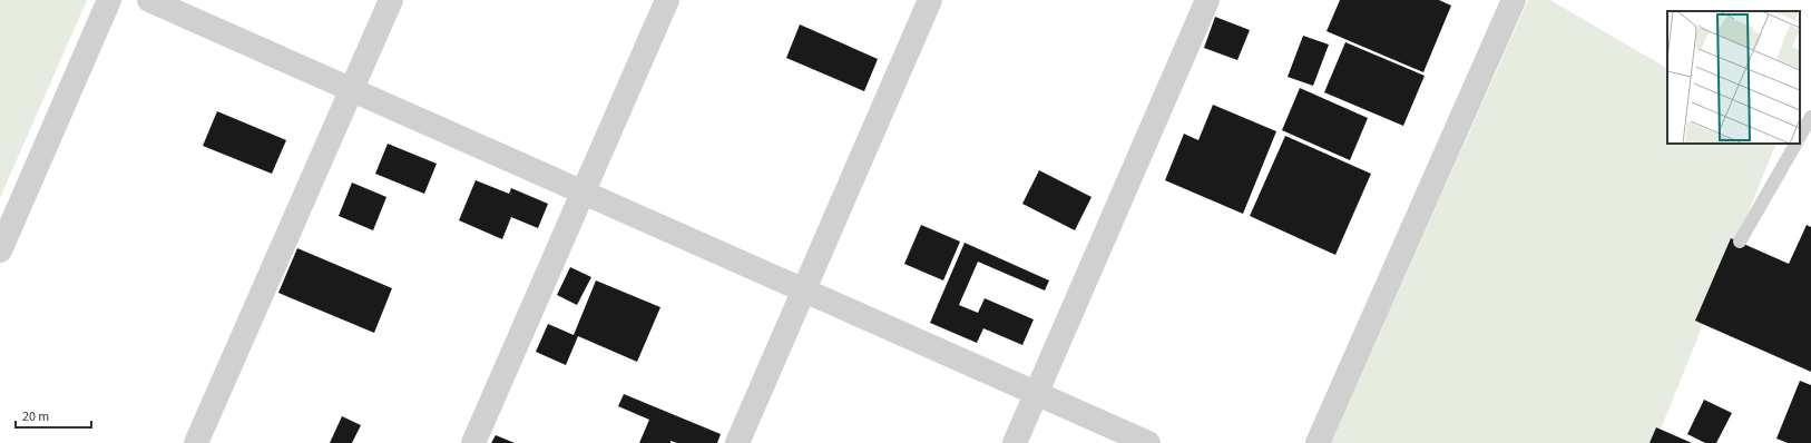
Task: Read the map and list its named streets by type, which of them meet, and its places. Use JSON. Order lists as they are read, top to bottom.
{
  "scale_bar": "20 m"
}
